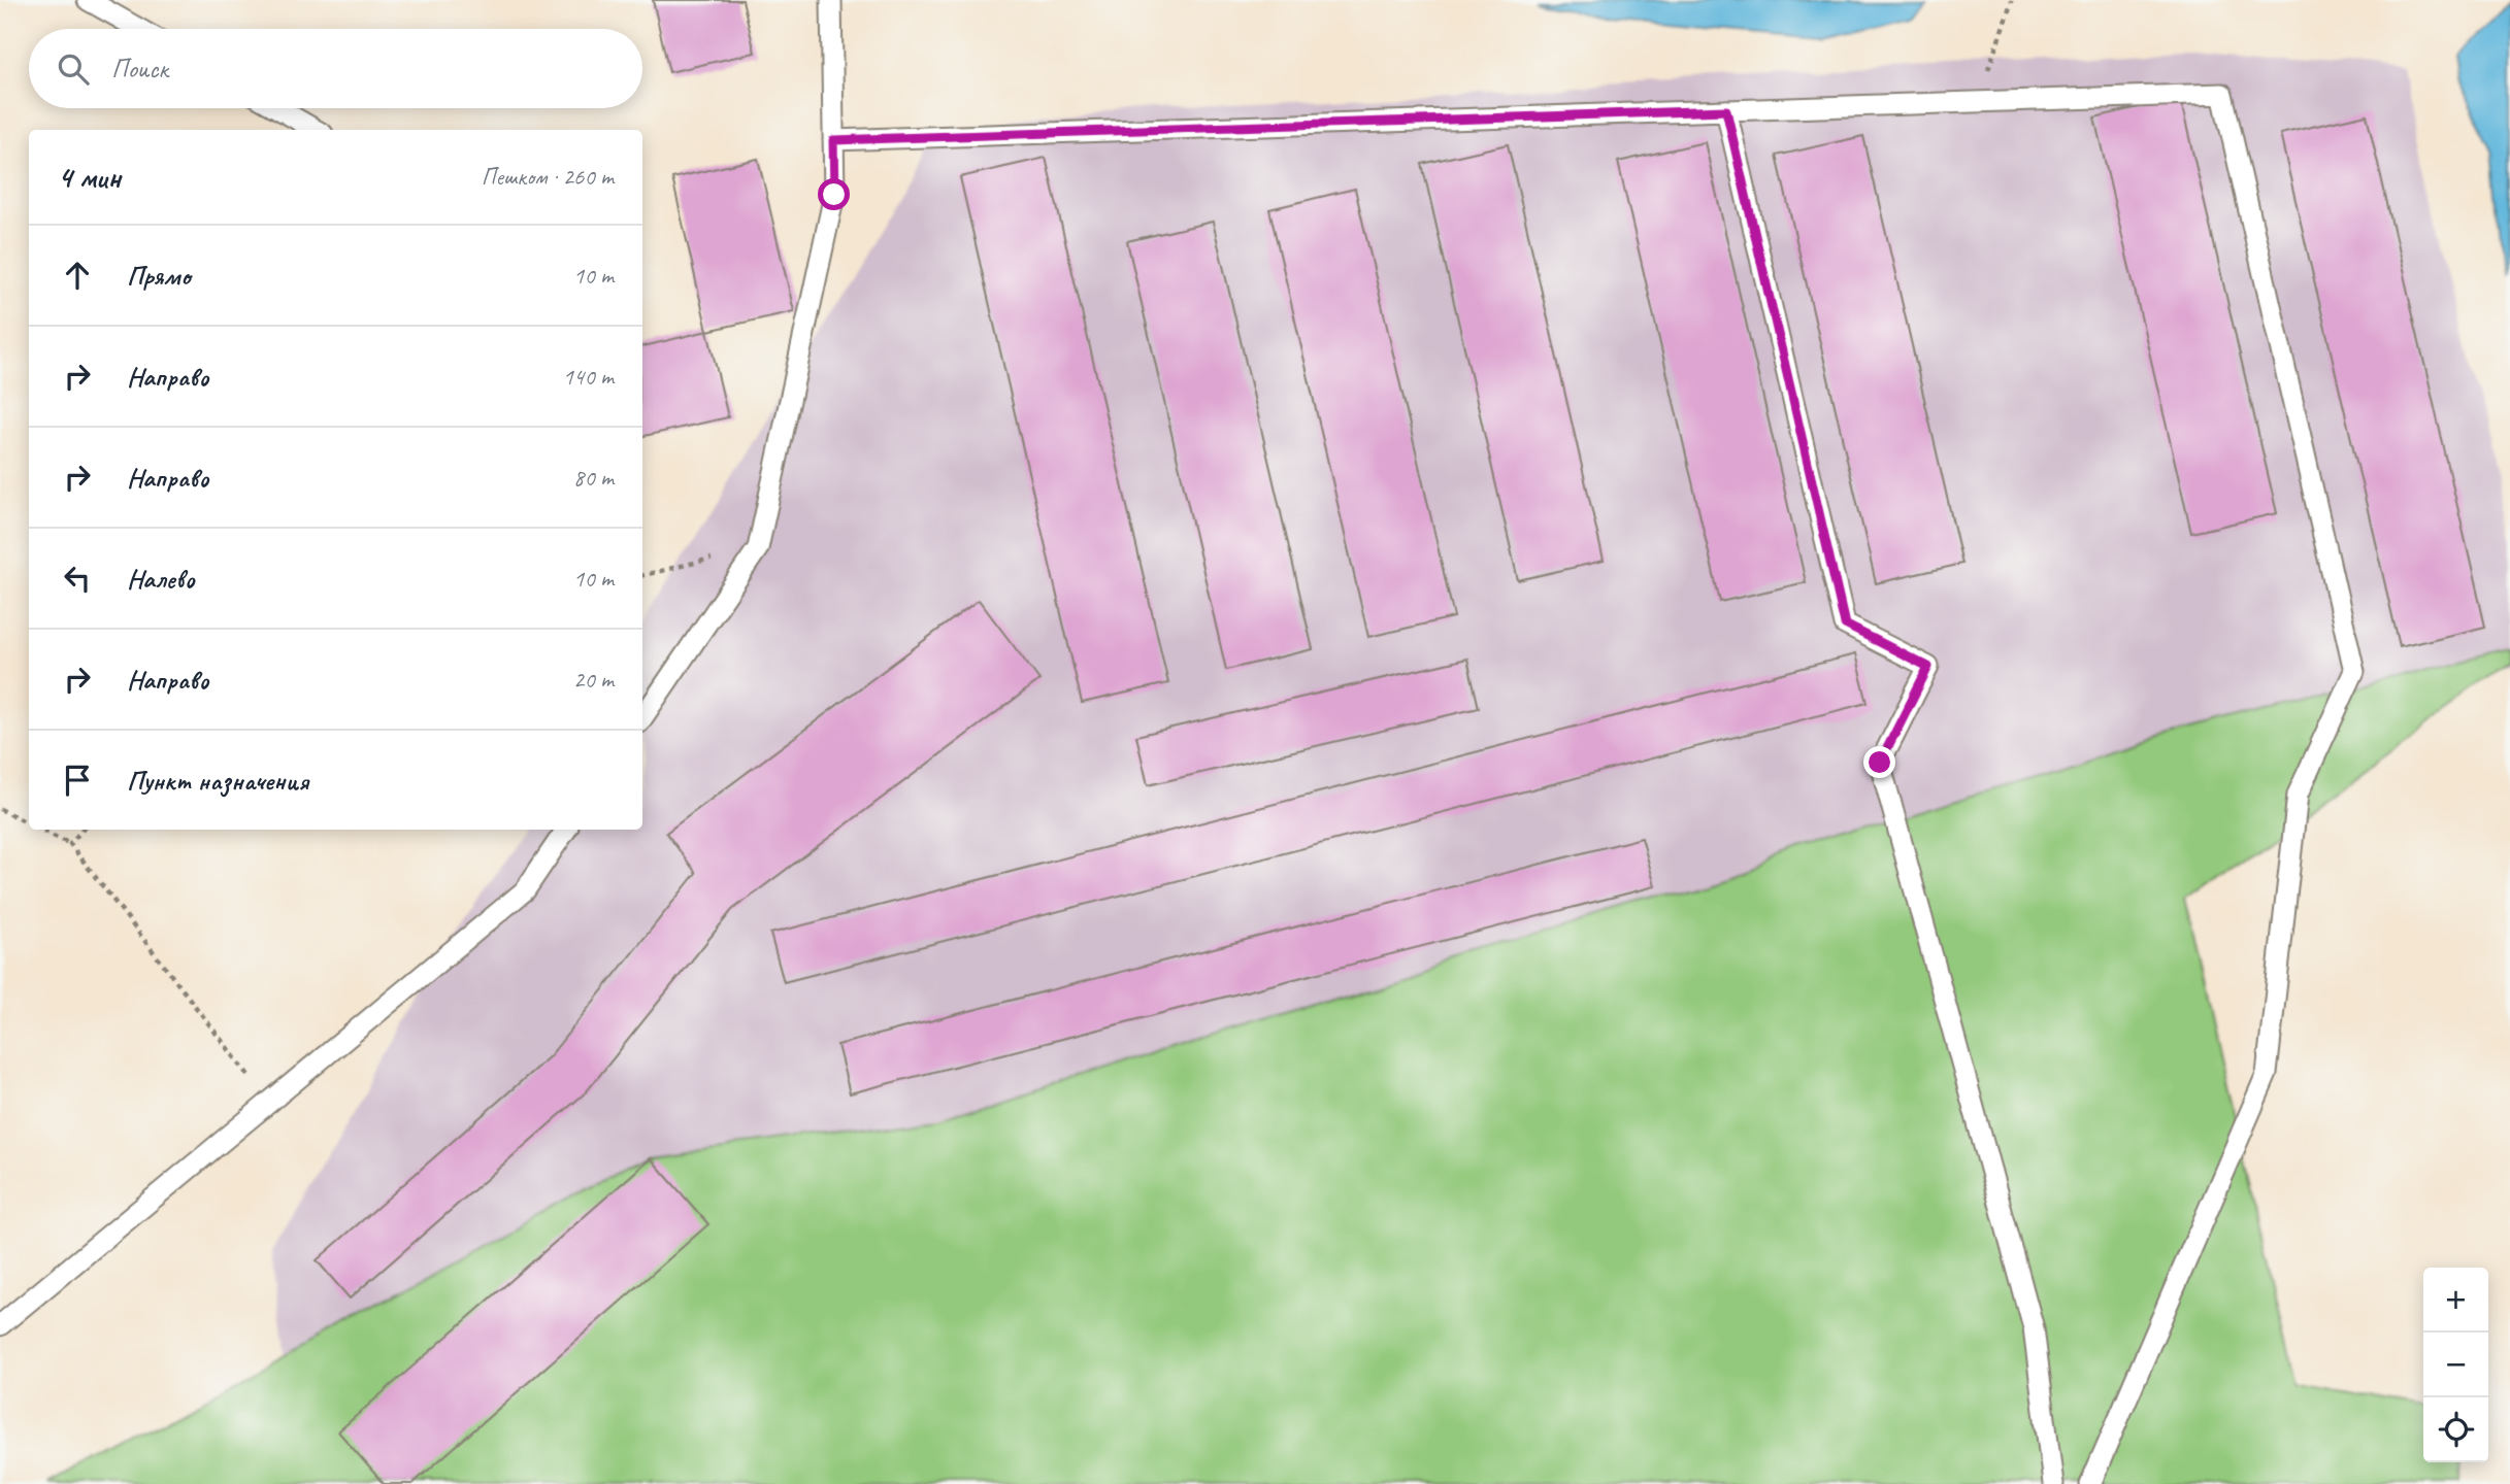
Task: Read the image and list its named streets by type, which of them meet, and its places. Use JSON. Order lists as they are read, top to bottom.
{
  "page": {
    "search": "Поиск",
    "heading": ["4 мин", "Пешком · 260 m"],
    "list": [
      ["Прямо", "10 m"],
      ["Направо", "140 m"],
      ["Направо", "80 m"],
      ["Налево", "10 m"],
      ["Направо", "20 m"],
      "Пункт назначения"
    ],
    "map_buttons": ["+", "−"]
  }
}
